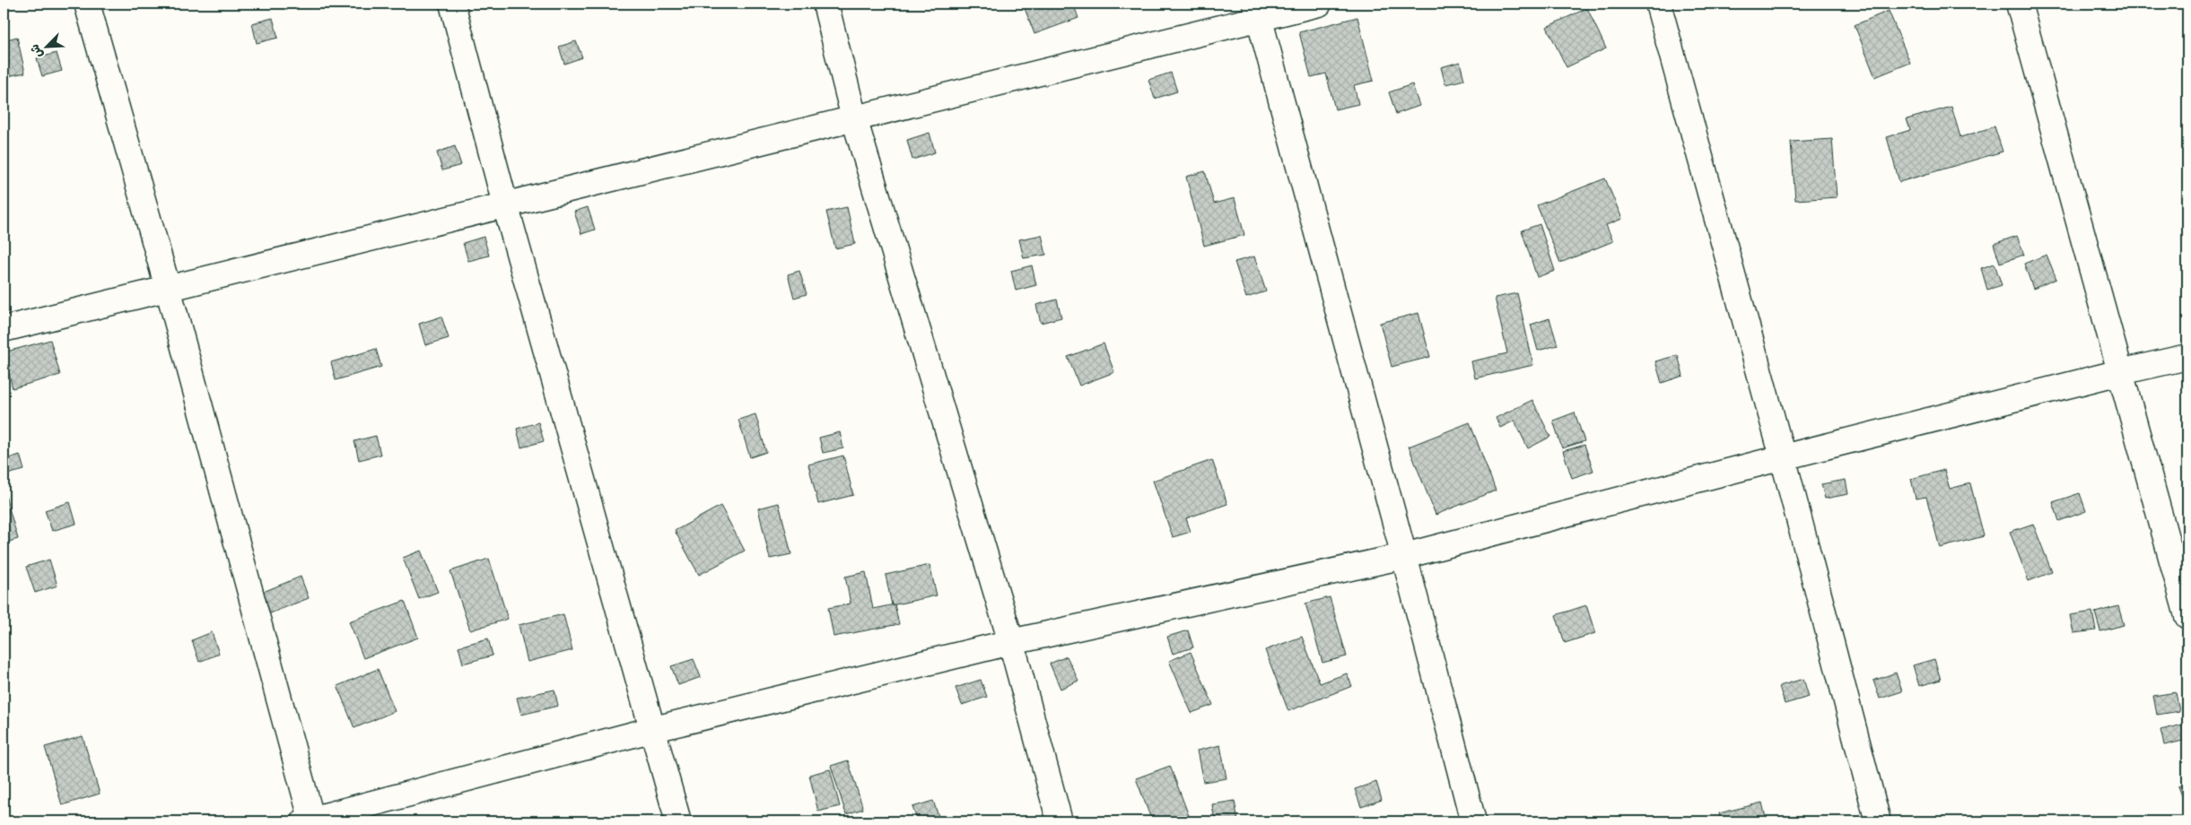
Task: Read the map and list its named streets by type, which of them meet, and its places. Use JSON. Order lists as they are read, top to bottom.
{
  "north": "bottom left"
}
